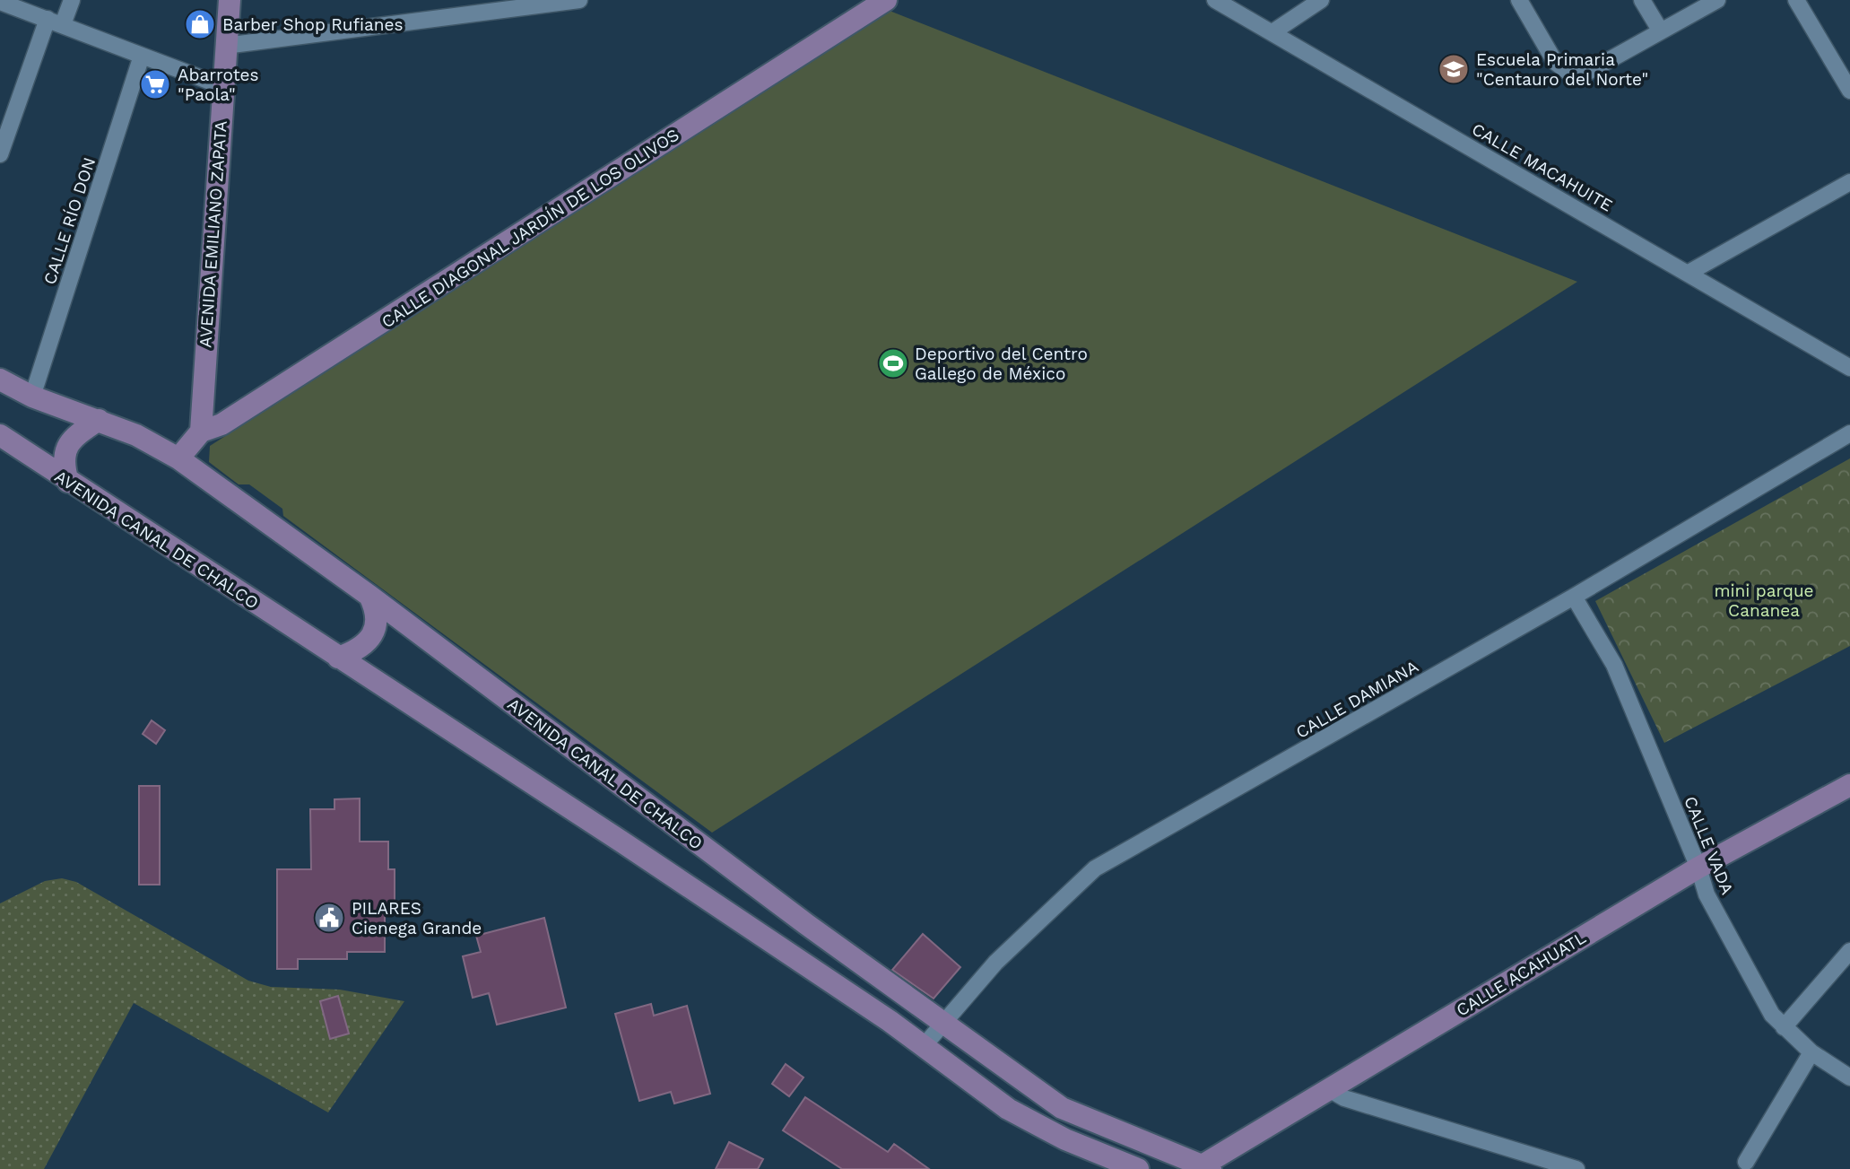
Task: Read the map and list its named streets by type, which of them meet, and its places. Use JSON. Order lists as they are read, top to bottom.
{
  "streets": {
    "main road": [
      "CALLE DIAGONAL JARDÍN DE LOS OLIVOS",
      "AVENIDA EMILIANO ZAPATA",
      "AVENIDA CANAL DE CHALCO",
      "CALLE ACAHUATL"
    ],
    "street": [
      "CALLE MACAHUITE",
      "CALLE RÍO DON",
      "CALLE DAMIANA",
      "CALLE VADA"
    ]
  },
  "crossings": [
    ["CALLE RÍO DON", "AVENIDA CANAL DE CHALCO"],
    ["CALLE DIAGONAL JARDÍN DE LOS OLIVOS", "AVENIDA EMILIANO ZAPATA"],
    ["CALLE DIAGONAL JARDÍN DE LOS OLIVOS", "AVENIDA CANAL DE CHALCO"],
    ["AVENIDA CANAL DE CHALCO", "CALLE DAMIANA"],
    ["AVENIDA CANAL DE CHALCO", "CALLE ACAHUATL"],
    ["CALLE DAMIANA", "CALLE VADA"],
    ["CALLE VADA", "CALLE ACAHUATL"]
  ],
  "parks": ["mini parque Cananea"],
  "places": {
    "shop": ["Barber Shop Rufianes"],
    "school or university": ["Escuela Primaria \"Centauro del Norte\""],
    "supermarket": ["Abarrotes \"Paola\""],
    "sports": ["Deportivo del Centro Gallego de México"],
    "public building": ["PILARES Cienega Grande"]
  }
}
